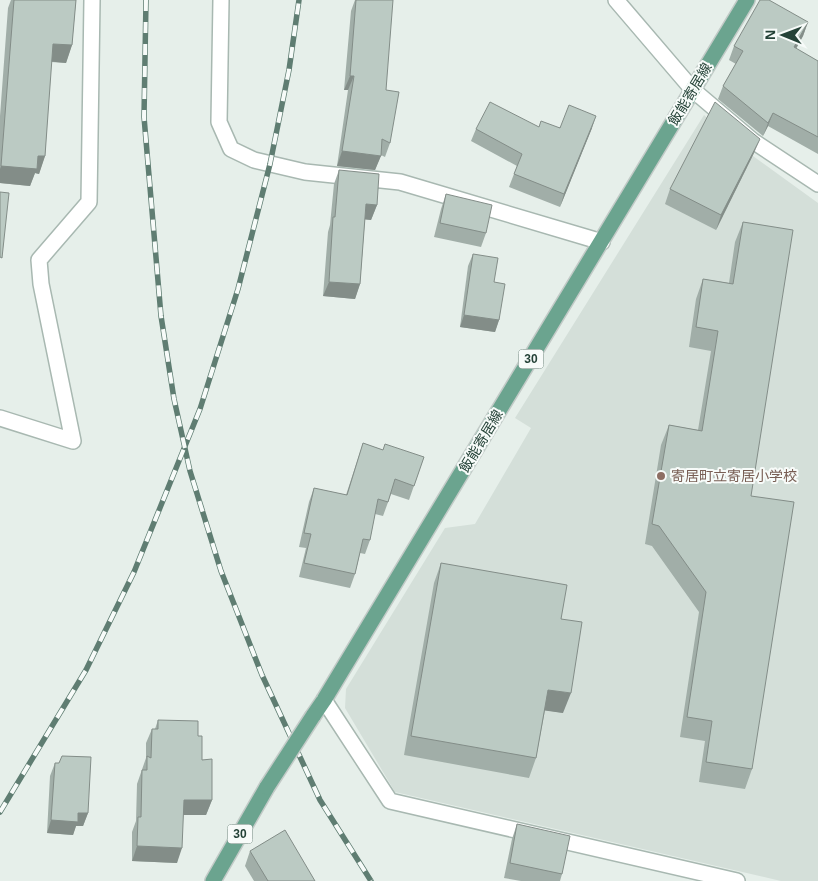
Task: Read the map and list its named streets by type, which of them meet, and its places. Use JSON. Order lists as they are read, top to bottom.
{
  "streets": {
    "main road": ["飯能寄居線", "30"]
  },
  "places": ["寄居町立寄居小学校"],
  "north": "left"
}
